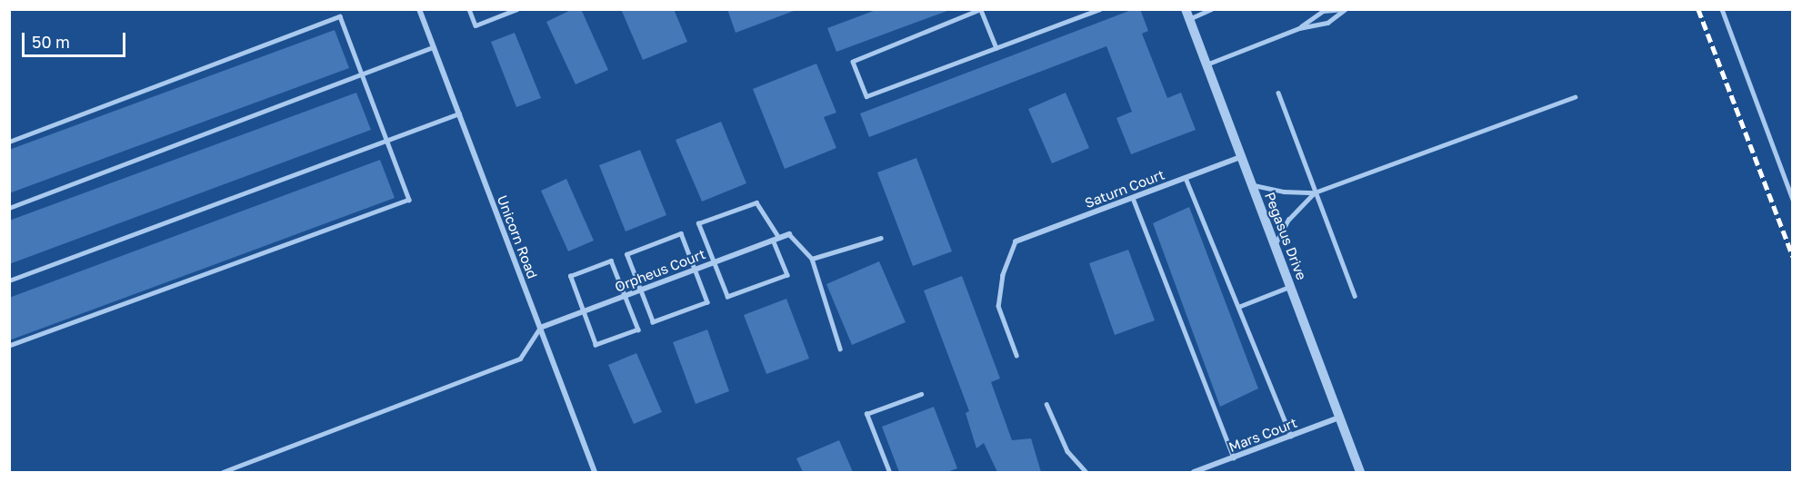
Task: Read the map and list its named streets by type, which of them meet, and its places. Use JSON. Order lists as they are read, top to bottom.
{
  "streets": {
    "street": [
      "Saturn Court",
      "Pegasus Drive",
      "Unicorn Road",
      "Orpheus Court",
      "Mars Court"
    ]
  },
  "crossings": [
    ["Saturn Court", "Pegasus Drive"],
    ["Pegasus Drive", "Mars Court"],
    ["Unicorn Road", "Orpheus Court"]
  ],
  "scale_bar": "50 m"
}
